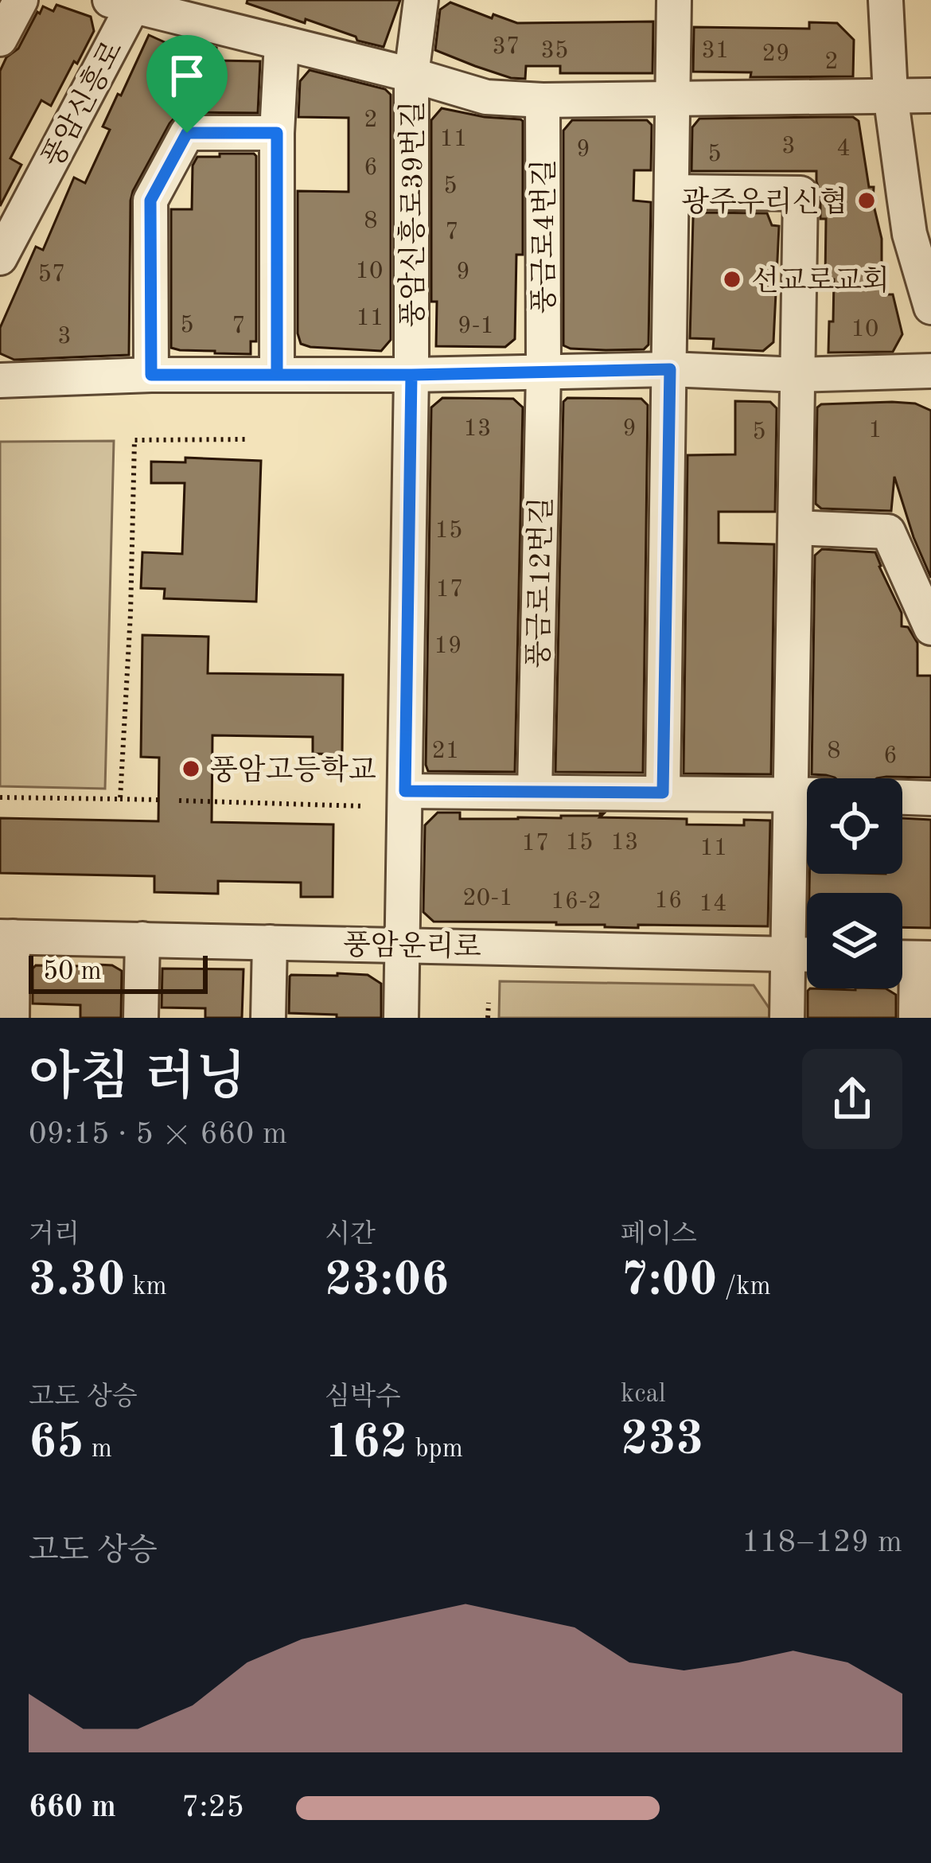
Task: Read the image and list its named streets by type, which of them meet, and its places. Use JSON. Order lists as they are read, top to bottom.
{
  "streets": {
    "street": [
      "풍암신흥로",
      "풍암신흥로39번길",
      "풍금로4번길",
      "풍금로12번길",
      "풍암운리로"
    ]
  },
  "crossings": [
    ["풍암신흥로39번길", "풍암운리로"],
    ["풍금로4번길", "풍금로12번길"]
  ],
  "places": ["광주우리신협", "선교로교회", "풍암고등학교"],
  "house_numbers": [
    "37",
    "35",
    "31",
    "29",
    "2",
    "2",
    "11",
    "3",
    "4",
    "9",
    "5",
    "6",
    "5",
    "8",
    "7",
    "10",
    "9",
    "57",
    "11",
    "5",
    "7",
    "9-1",
    "10",
    "3",
    "13",
    "9",
    "1",
    "5",
    "15",
    "17",
    "19",
    "21",
    "8",
    "6",
    "15",
    "13",
    "17",
    "11",
    "20-1",
    "16",
    "16-2",
    "14"
  ],
  "scale_bar": "50 m",
  "page": {
    "scale": "50 m",
    "heading": ["아침 러닝", "09:15 · 5 × 660 m"],
    "stats": [
      ["거리", "3.30 km"],
      ["시간", "23:06"],
      ["페이스", "7:00 /km"],
      ["고도 상승", "65 m"],
      ["심박수", "162 bpm"],
      ["kcal", "233"]
    ],
    "chart": ["고도 상승", "118–129 m"],
    "list": [
      {
        "name": "660 m",
        "note": "7:25"
      }
    ]
  }
}
